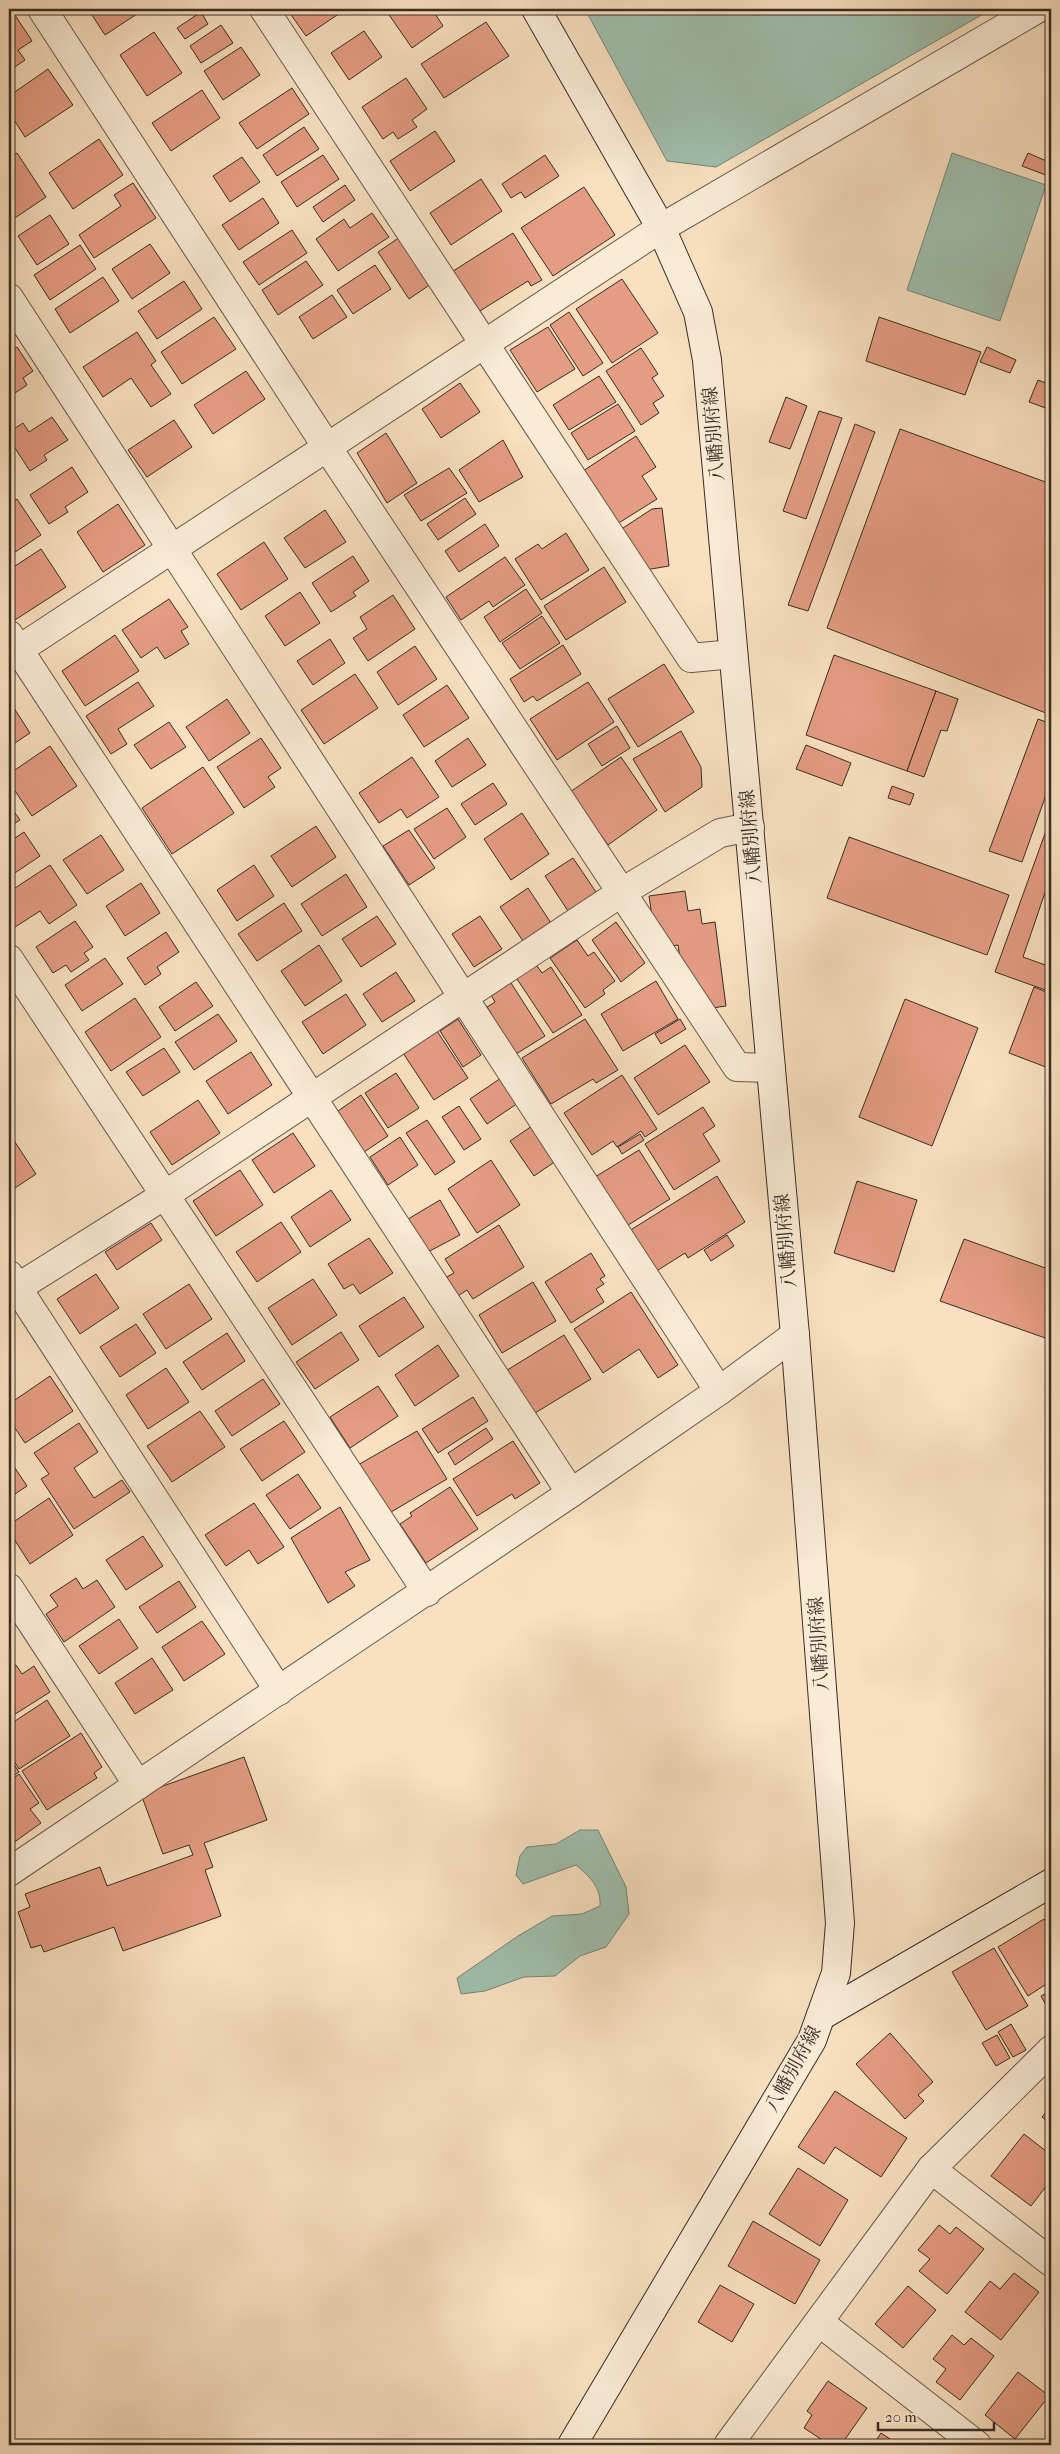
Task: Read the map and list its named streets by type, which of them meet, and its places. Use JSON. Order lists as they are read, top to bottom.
{
  "streets": {
    "street": ["八幡別府線"]
  },
  "scale_bar": "20 m"
}
